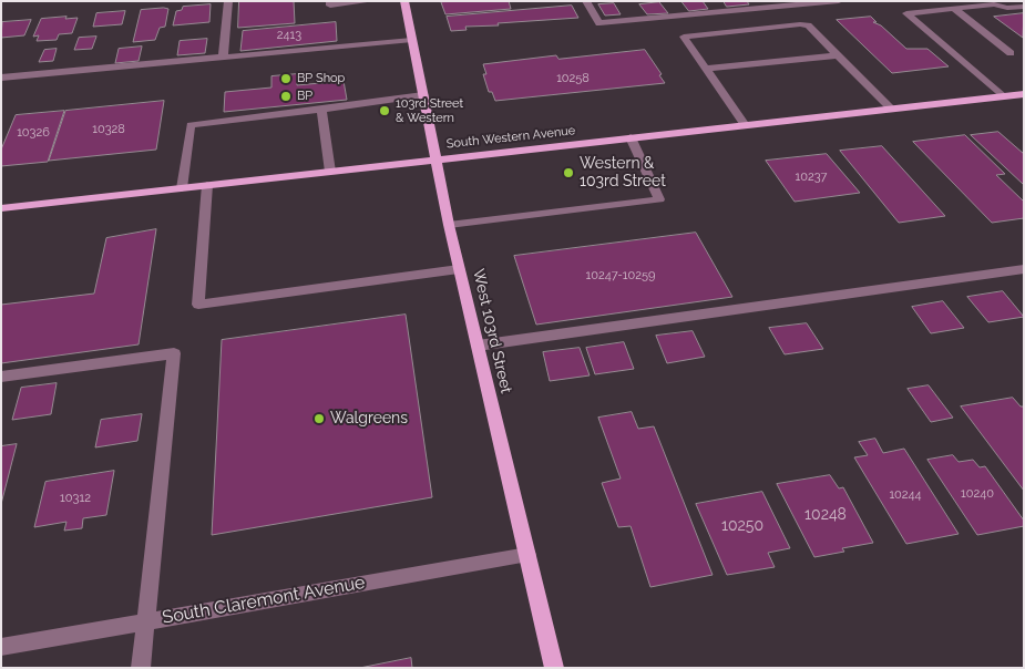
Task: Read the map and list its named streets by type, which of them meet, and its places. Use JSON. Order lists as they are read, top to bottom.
{
  "streets": {
    "main road": ["South Western Avenue", "West 103rd Street"],
    "street": ["South Claremont Avenue"]
  },
  "crossings": [
    ["South Western Avenue", "West 103rd Street"],
    ["West 103rd Street", "South Claremont Avenue"]
  ],
  "places": [
    "BP Shop",
    "BP",
    "103rd Street & Western",
    "Western & 103rd Street",
    "Walgreens"
  ],
  "house_numbers": [
    "2413",
    "10258",
    "10328",
    "10326",
    "10237",
    "10247-10259",
    "10240",
    "10244",
    "10312",
    "10248",
    "10250"
  ]
}
